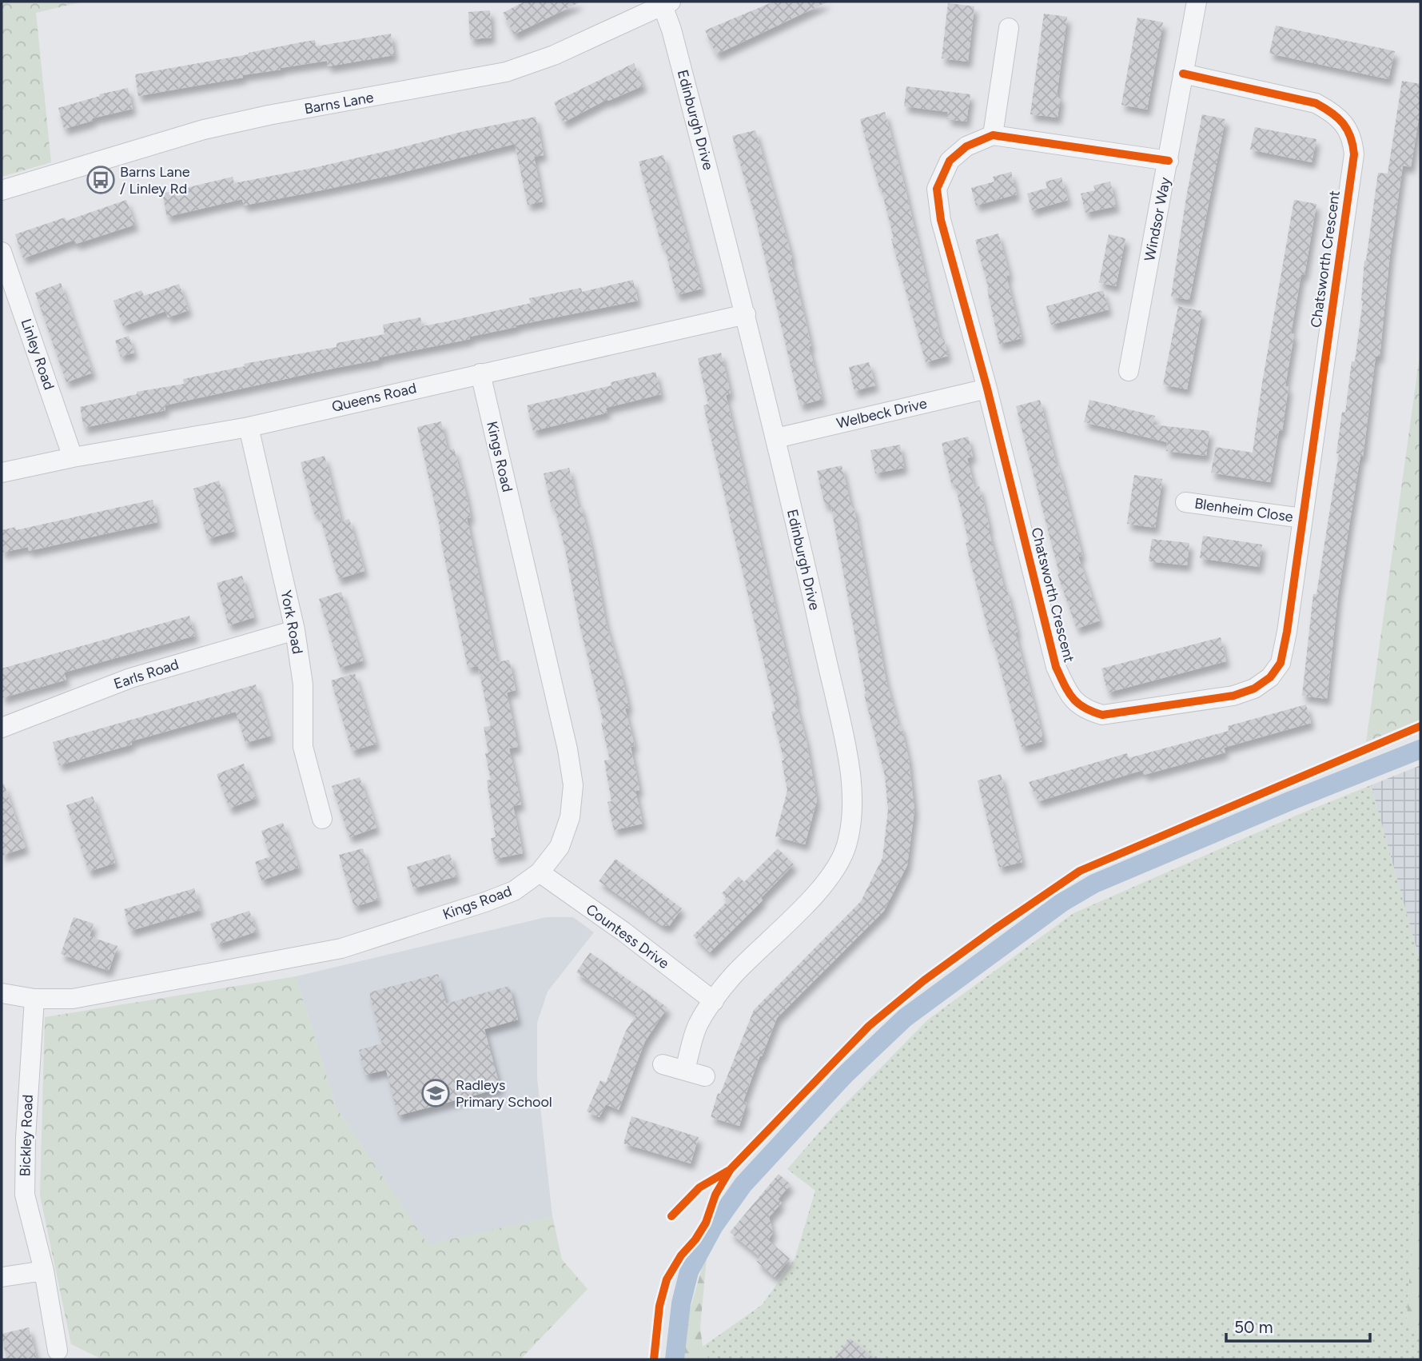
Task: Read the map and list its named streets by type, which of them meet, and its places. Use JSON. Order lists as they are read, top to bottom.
{
  "streets": {
    "street": [
      "Barns Lane",
      "Edinburgh Drive",
      "Windsor Way",
      "Chatsworth Crescent",
      "Linley Road",
      "Queens Road",
      "Welbeck Drive",
      "Kings Road",
      "Blenheim Close",
      "York Road",
      "Earls Road",
      "Countess Drive",
      "Bickley Road"
    ]
  },
  "crossings": [
    ["Barns Lane", "Edinburgh Drive"],
    ["Edinburgh Drive", "Queens Road"],
    ["Edinburgh Drive", "Welbeck Drive"],
    ["Edinburgh Drive", "Countess Drive"],
    ["Windsor Way", "Chatsworth Crescent"],
    ["Chatsworth Crescent", "Welbeck Drive"],
    ["Chatsworth Crescent", "Blenheim Close"],
    ["Linley Road", "Queens Road"],
    ["Queens Road", "Kings Road"],
    ["Queens Road", "York Road"],
    ["Kings Road", "Countess Drive"],
    ["Kings Road", "Bickley Road"],
    ["York Road", "Earls Road"]
  ],
  "places": {
    "bus stop": ["Barns Lane / Linley Rd"],
    "school or university": ["Radleys Primary School"]
  },
  "scale_bar": "50 m"
}
